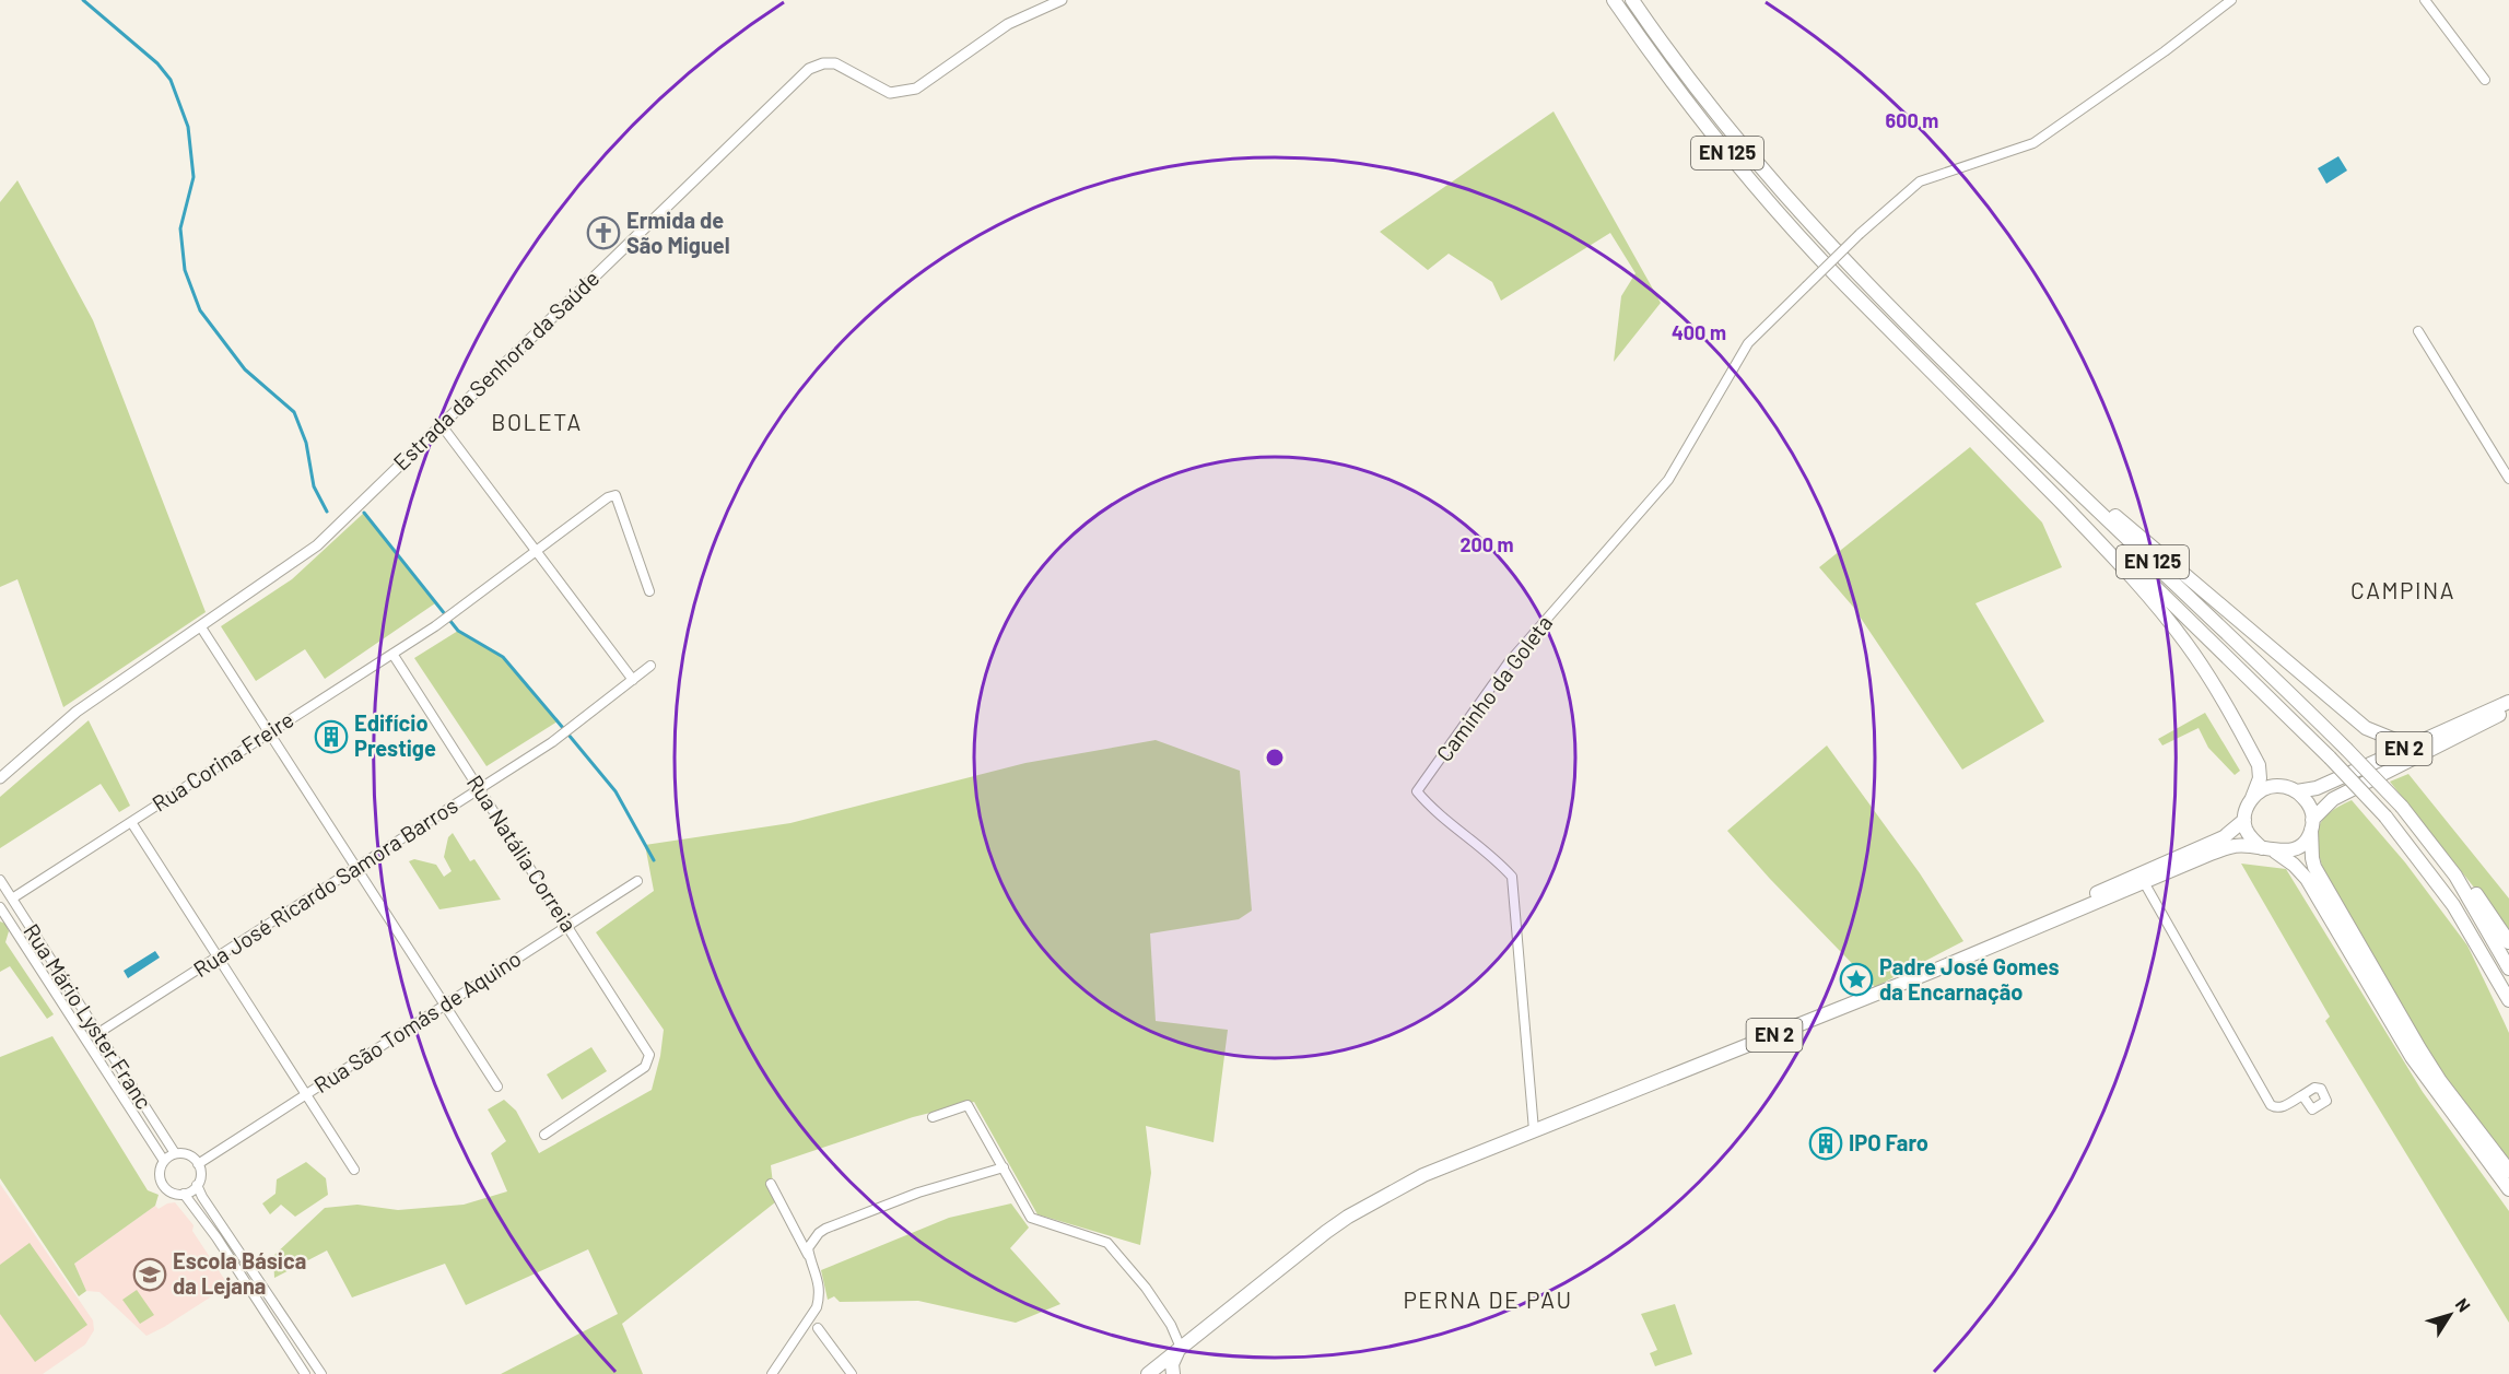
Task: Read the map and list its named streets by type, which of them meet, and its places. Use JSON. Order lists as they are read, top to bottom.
{
  "streets": {
    "main road": ["EN 125", "EN 2"],
    "street": [
      "Estrada da Senhora da Saúde",
      "Caminho da Goleta",
      "Rua Corina Freire",
      "Rua Natália Correia",
      "Rua José Ricardo Samora Barros",
      "Rua Mário Lyster Franc",
      "Rua São Tomás de Aquino"
    ]
  },
  "crossings": [
    ["Caminho da Goleta", "EN 2"],
    ["Rua Corina Freire", "Rua Natália Correia"],
    ["Rua Corina Freire", "Rua Mário Lyster Franc"],
    ["Rua Natália Correia", "Rua José Ricardo Samora Barros"],
    ["Rua Natália Correia", "Rua São Tomás de Aquino"],
    ["Rua José Ricardo Samora Barros", "Rua Mário Lyster Franc"],
    ["Rua Mário Lyster Franc", "Rua São Tomás de Aquino"]
  ],
  "districts": ["BOLETA", "CAMPINA", "PERNA DE PAU"],
  "places": {
    "church": ["Ermida de São Miguel"],
    "building": ["Edifício Prestige", "IPO Faro"],
    "place": ["Padre José Gomes da Encarnação"],
    "school or university": ["Escola Básica da Lejana"]
  },
  "north": "top right",
  "rings": ["600 m", "400 m", "200 m"]
}
